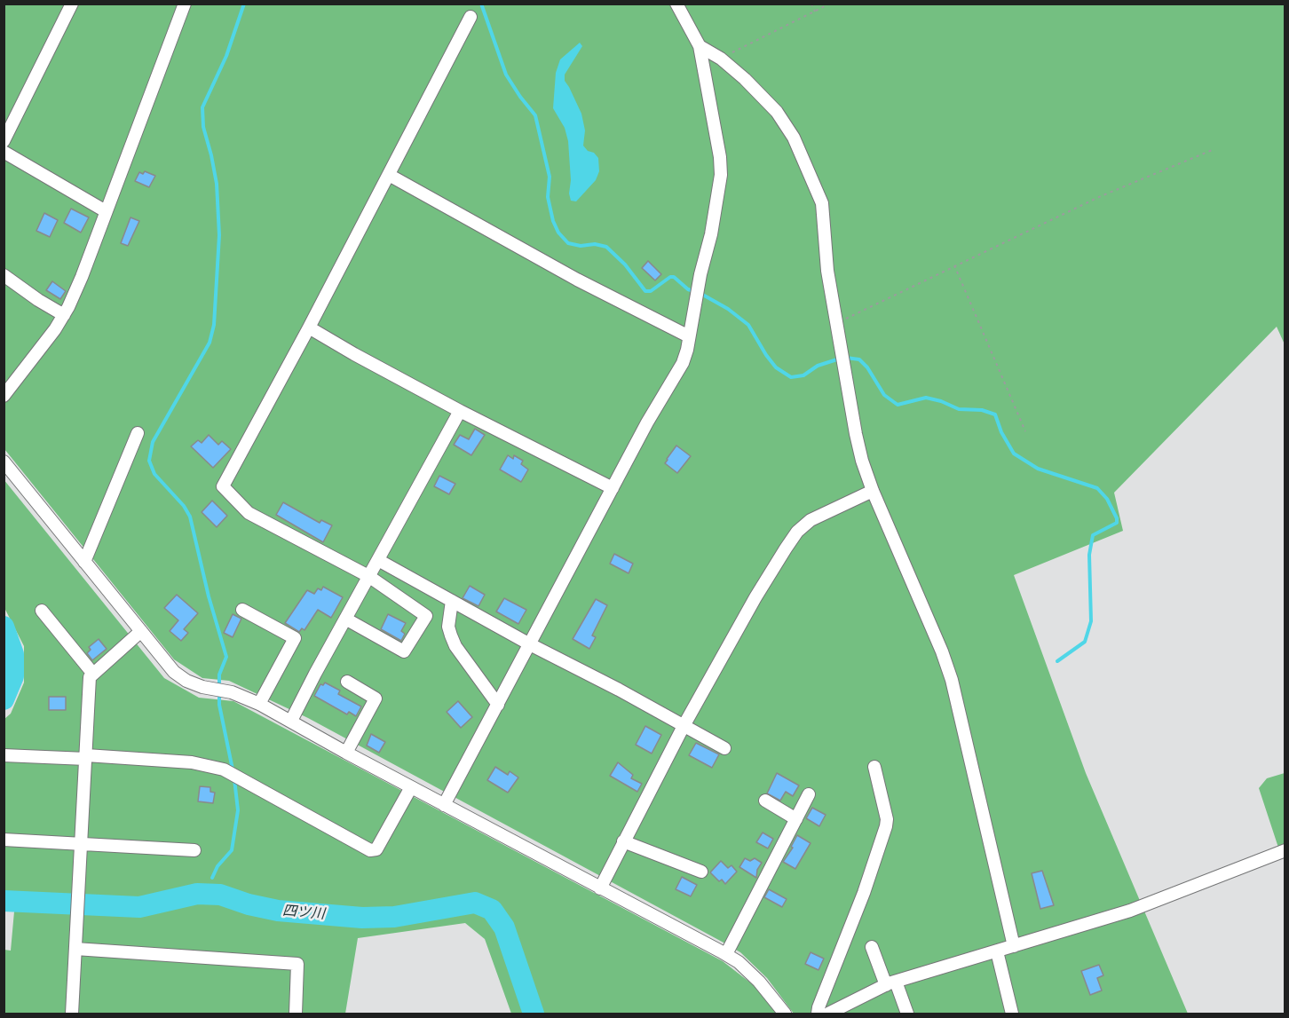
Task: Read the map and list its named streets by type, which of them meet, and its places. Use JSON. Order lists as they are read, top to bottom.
{
  "water": ["四ツ川"]
}
